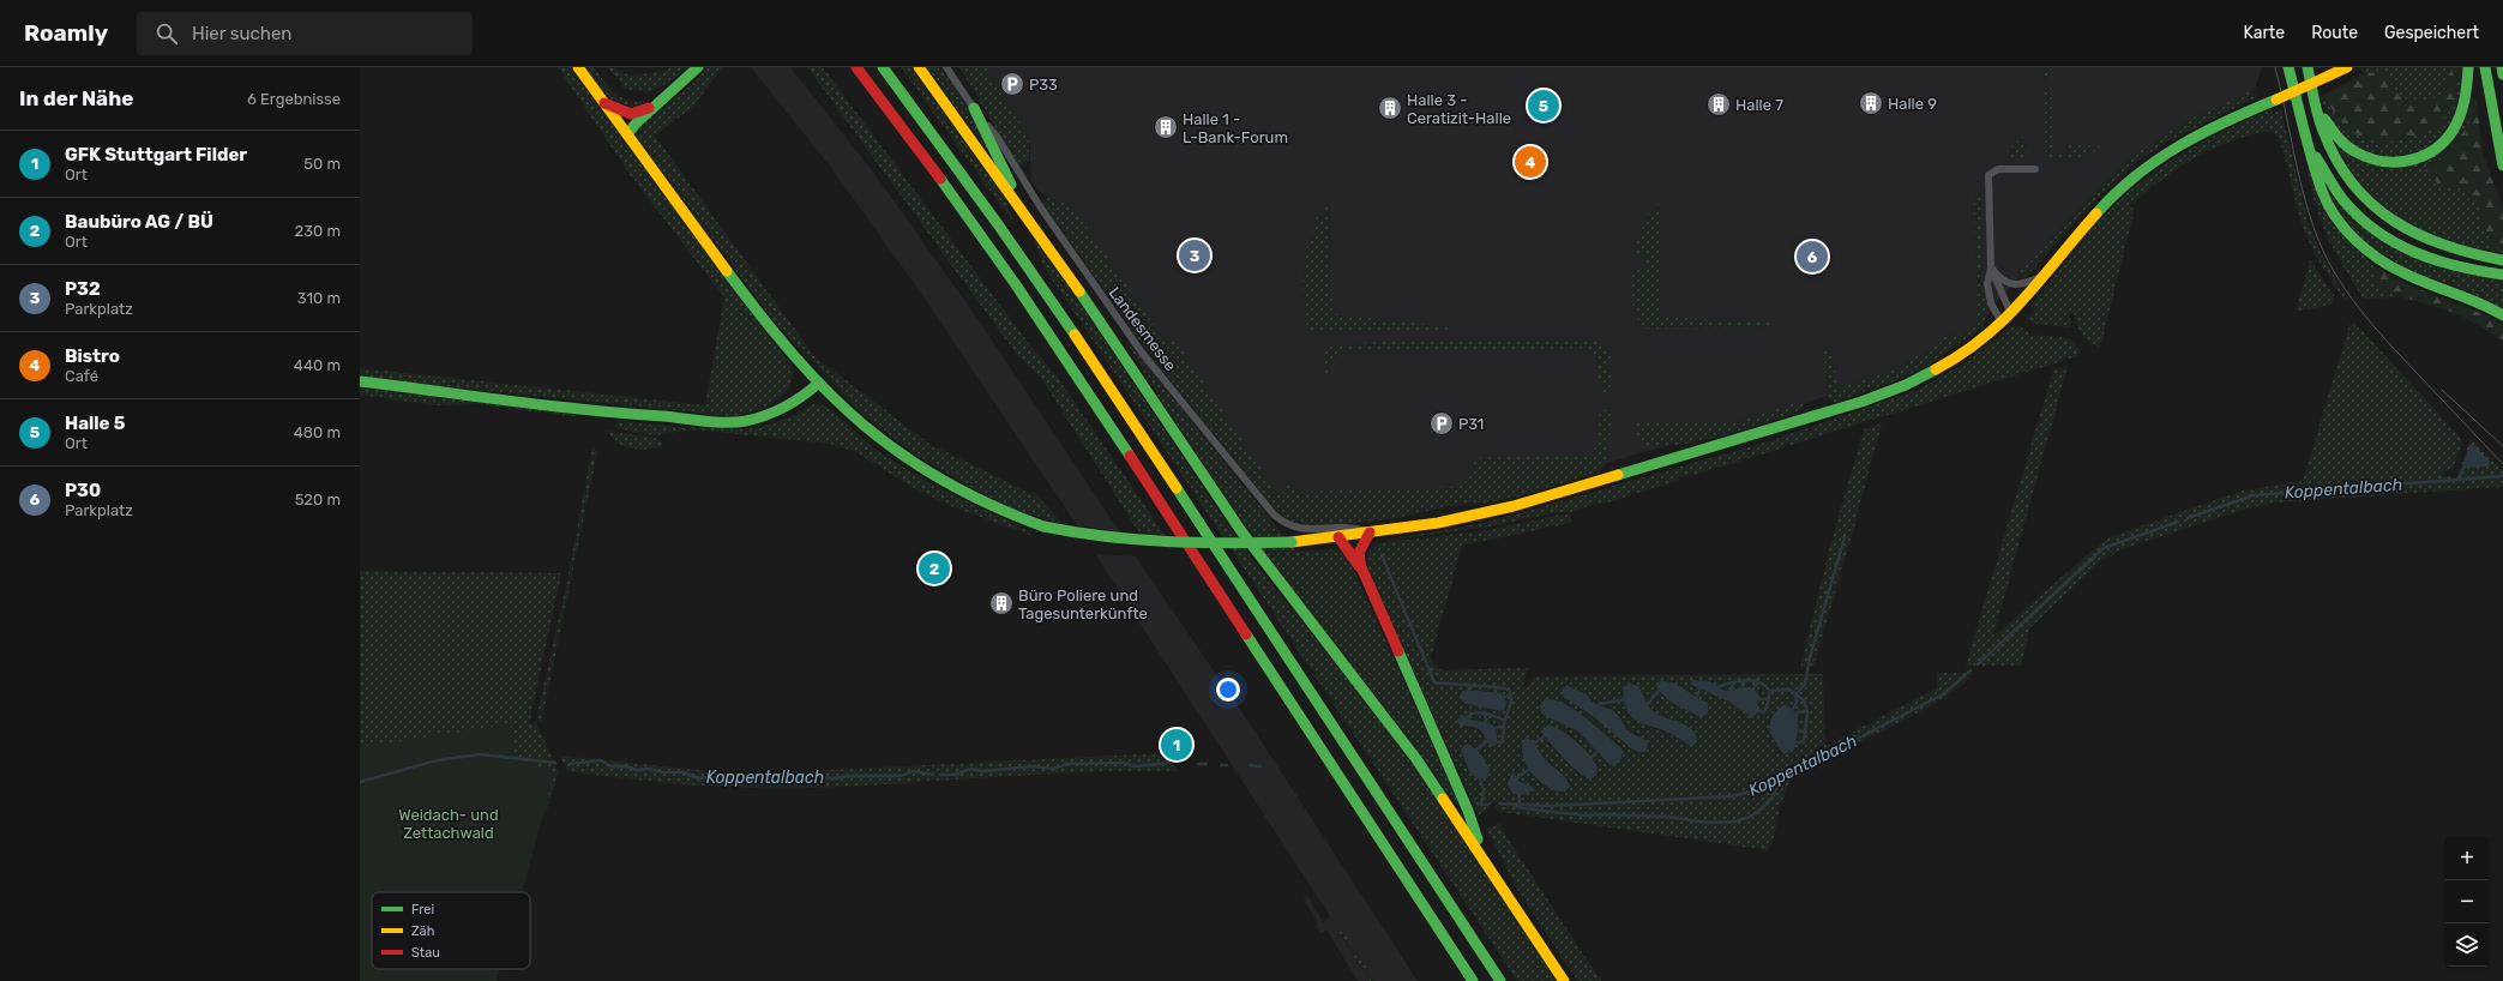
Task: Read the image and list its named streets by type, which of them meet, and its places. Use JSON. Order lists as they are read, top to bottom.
{
  "streets": {
    "street": ["Landesmesse"]
  },
  "water": ["Koppentalbach"],
  "parks": ["Weidach- und Zettachwald"],
  "places": {
    "parking": ["P33", "P31"],
    "building": [
      "Halle 9",
      "Halle 7",
      "Halle 3 - Ceratizit-Halle",
      "Halle 1 - L-Bank-Forum",
      "Büro Poliere und Tagesunterkünfte"
    ]
  },
  "legend": ["Frei", "Zäh", "Stau"],
  "page": {
    "header": "Roamly",
    "search": "Hier suchen",
    "nav": ["Karte", "Route", "Gespeichert"],
    "heading": ["In der Nähe", "6 Ergebnisse"],
    "pins": [
      "5",
      "4",
      "3",
      "6",
      "2",
      "1"
    ],
    "list": [
      {
        "mark": "1",
        "name": "GFK Stuttgart Filder",
        "note": "Ort",
        "value": "50 m"
      },
      {
        "mark": "2",
        "name": "Baubüro AG / BÜ",
        "note": "Ort",
        "value": "230 m"
      },
      {
        "mark": "3",
        "name": "P32",
        "note": "Parkplatz",
        "value": "310 m"
      },
      {
        "mark": "4",
        "name": "Bistro",
        "note": "Café",
        "value": "440 m"
      },
      {
        "mark": "5",
        "name": "Halle 5",
        "note": "Ort",
        "value": "480 m"
      },
      {
        "mark": "6",
        "name": "P30",
        "note": "Parkplatz",
        "value": "520 m"
      }
    ],
    "map_buttons": ["+", "−"]
  }
}
